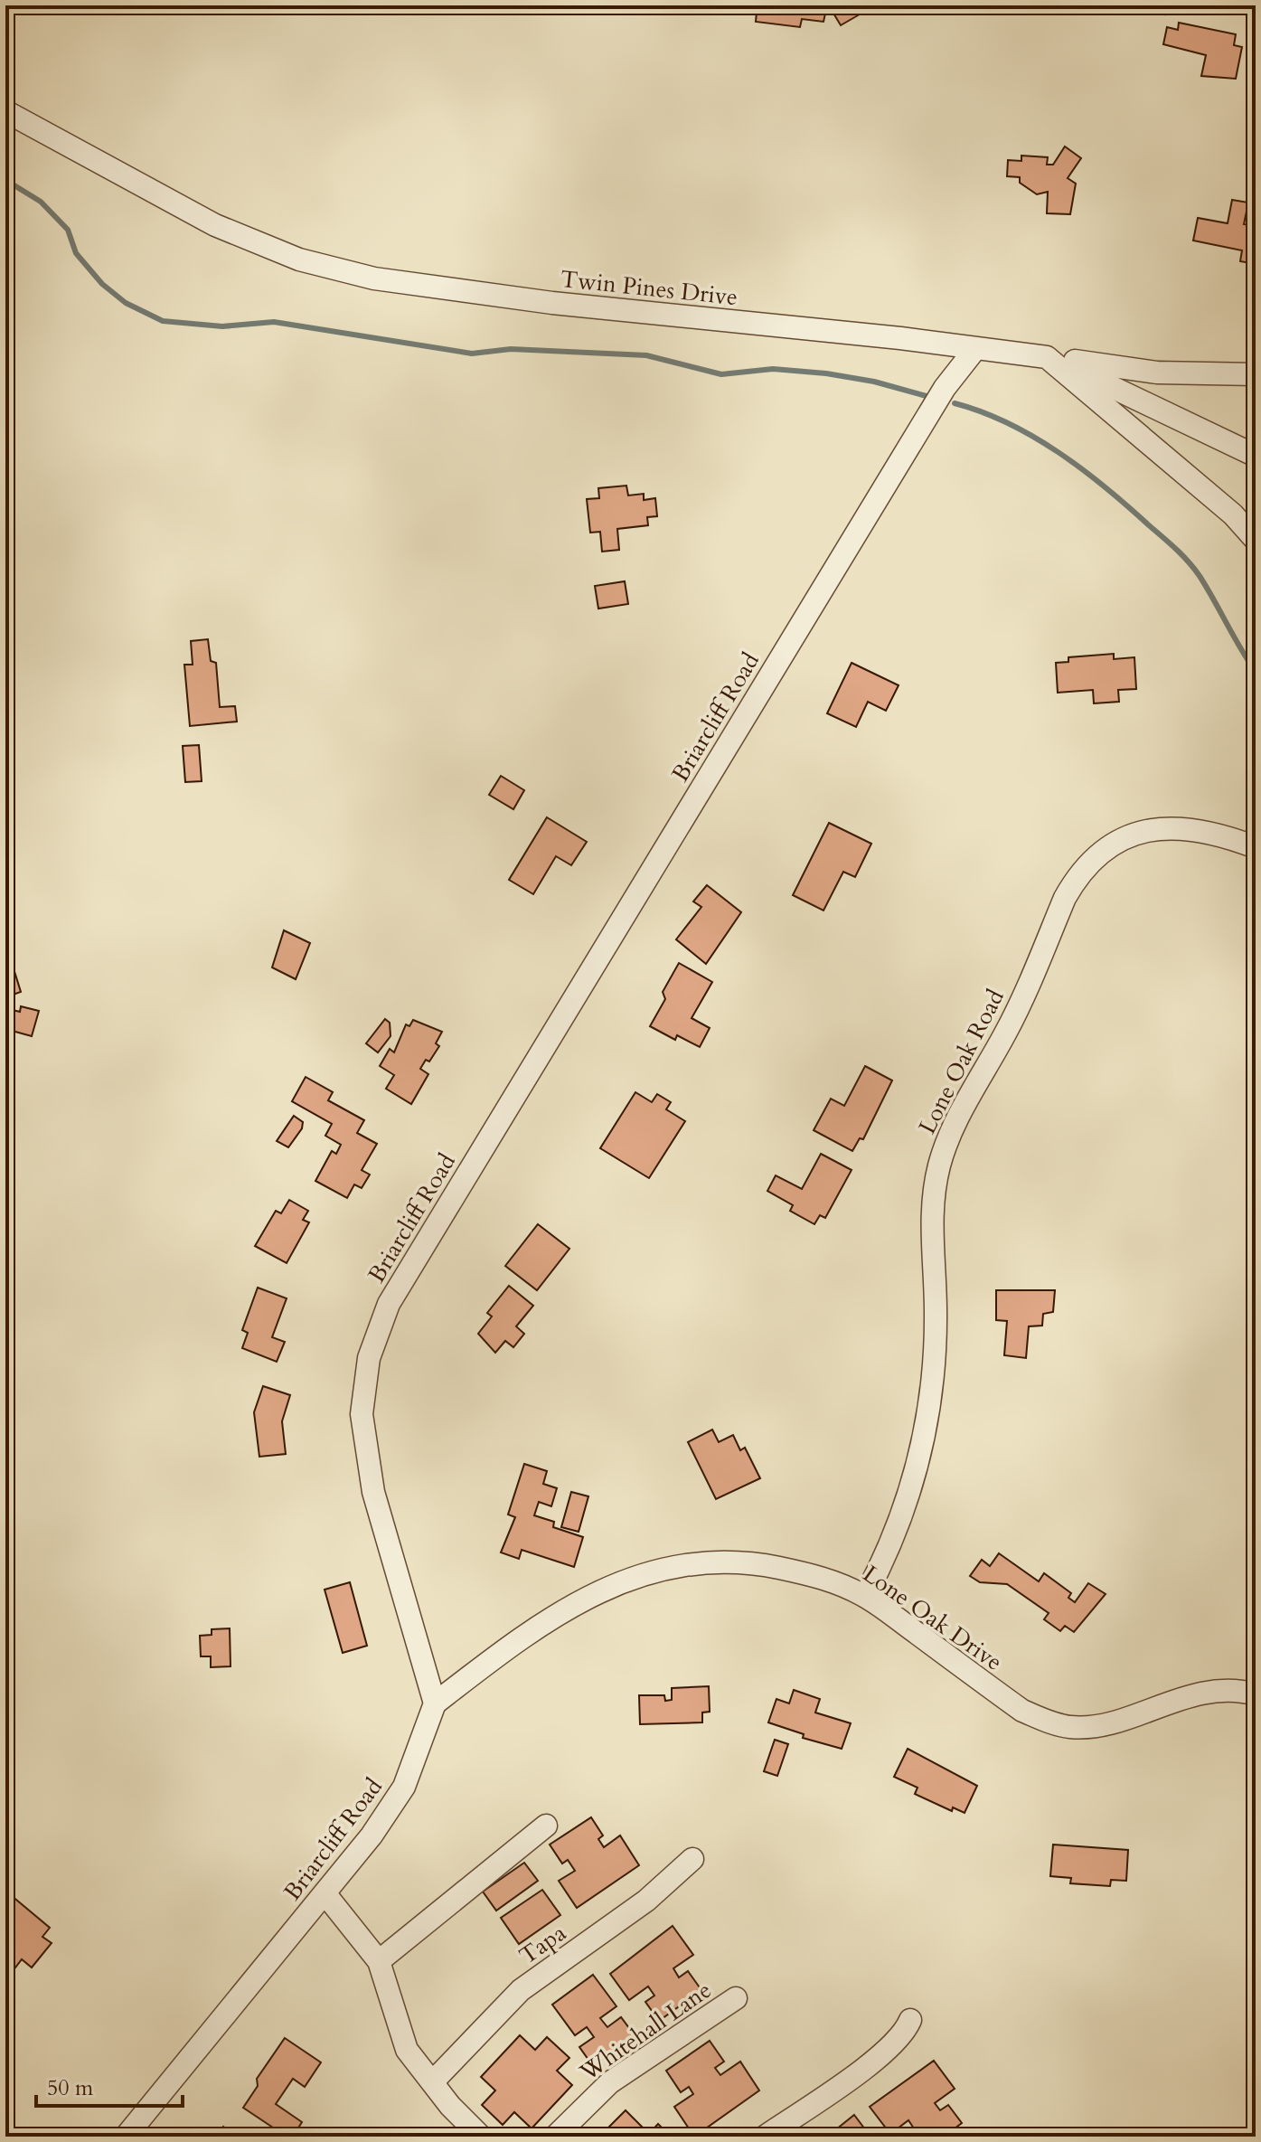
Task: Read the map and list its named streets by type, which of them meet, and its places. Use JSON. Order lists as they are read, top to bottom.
{
  "streets": {
    "street": [
      "Twin Pines Drive",
      "Briarcliff Road",
      "Lone Oak Road",
      "Lone Oak Drive",
      "Tapa",
      "Whitehall Lane"
    ]
  },
  "crossings": [
    ["Twin Pines Drive", "Briarcliff Road"],
    ["Briarcliff Road", "Lone Oak Drive"],
    ["Lone Oak Road", "Lone Oak Drive"]
  ],
  "scale_bar": "50 m"
}
